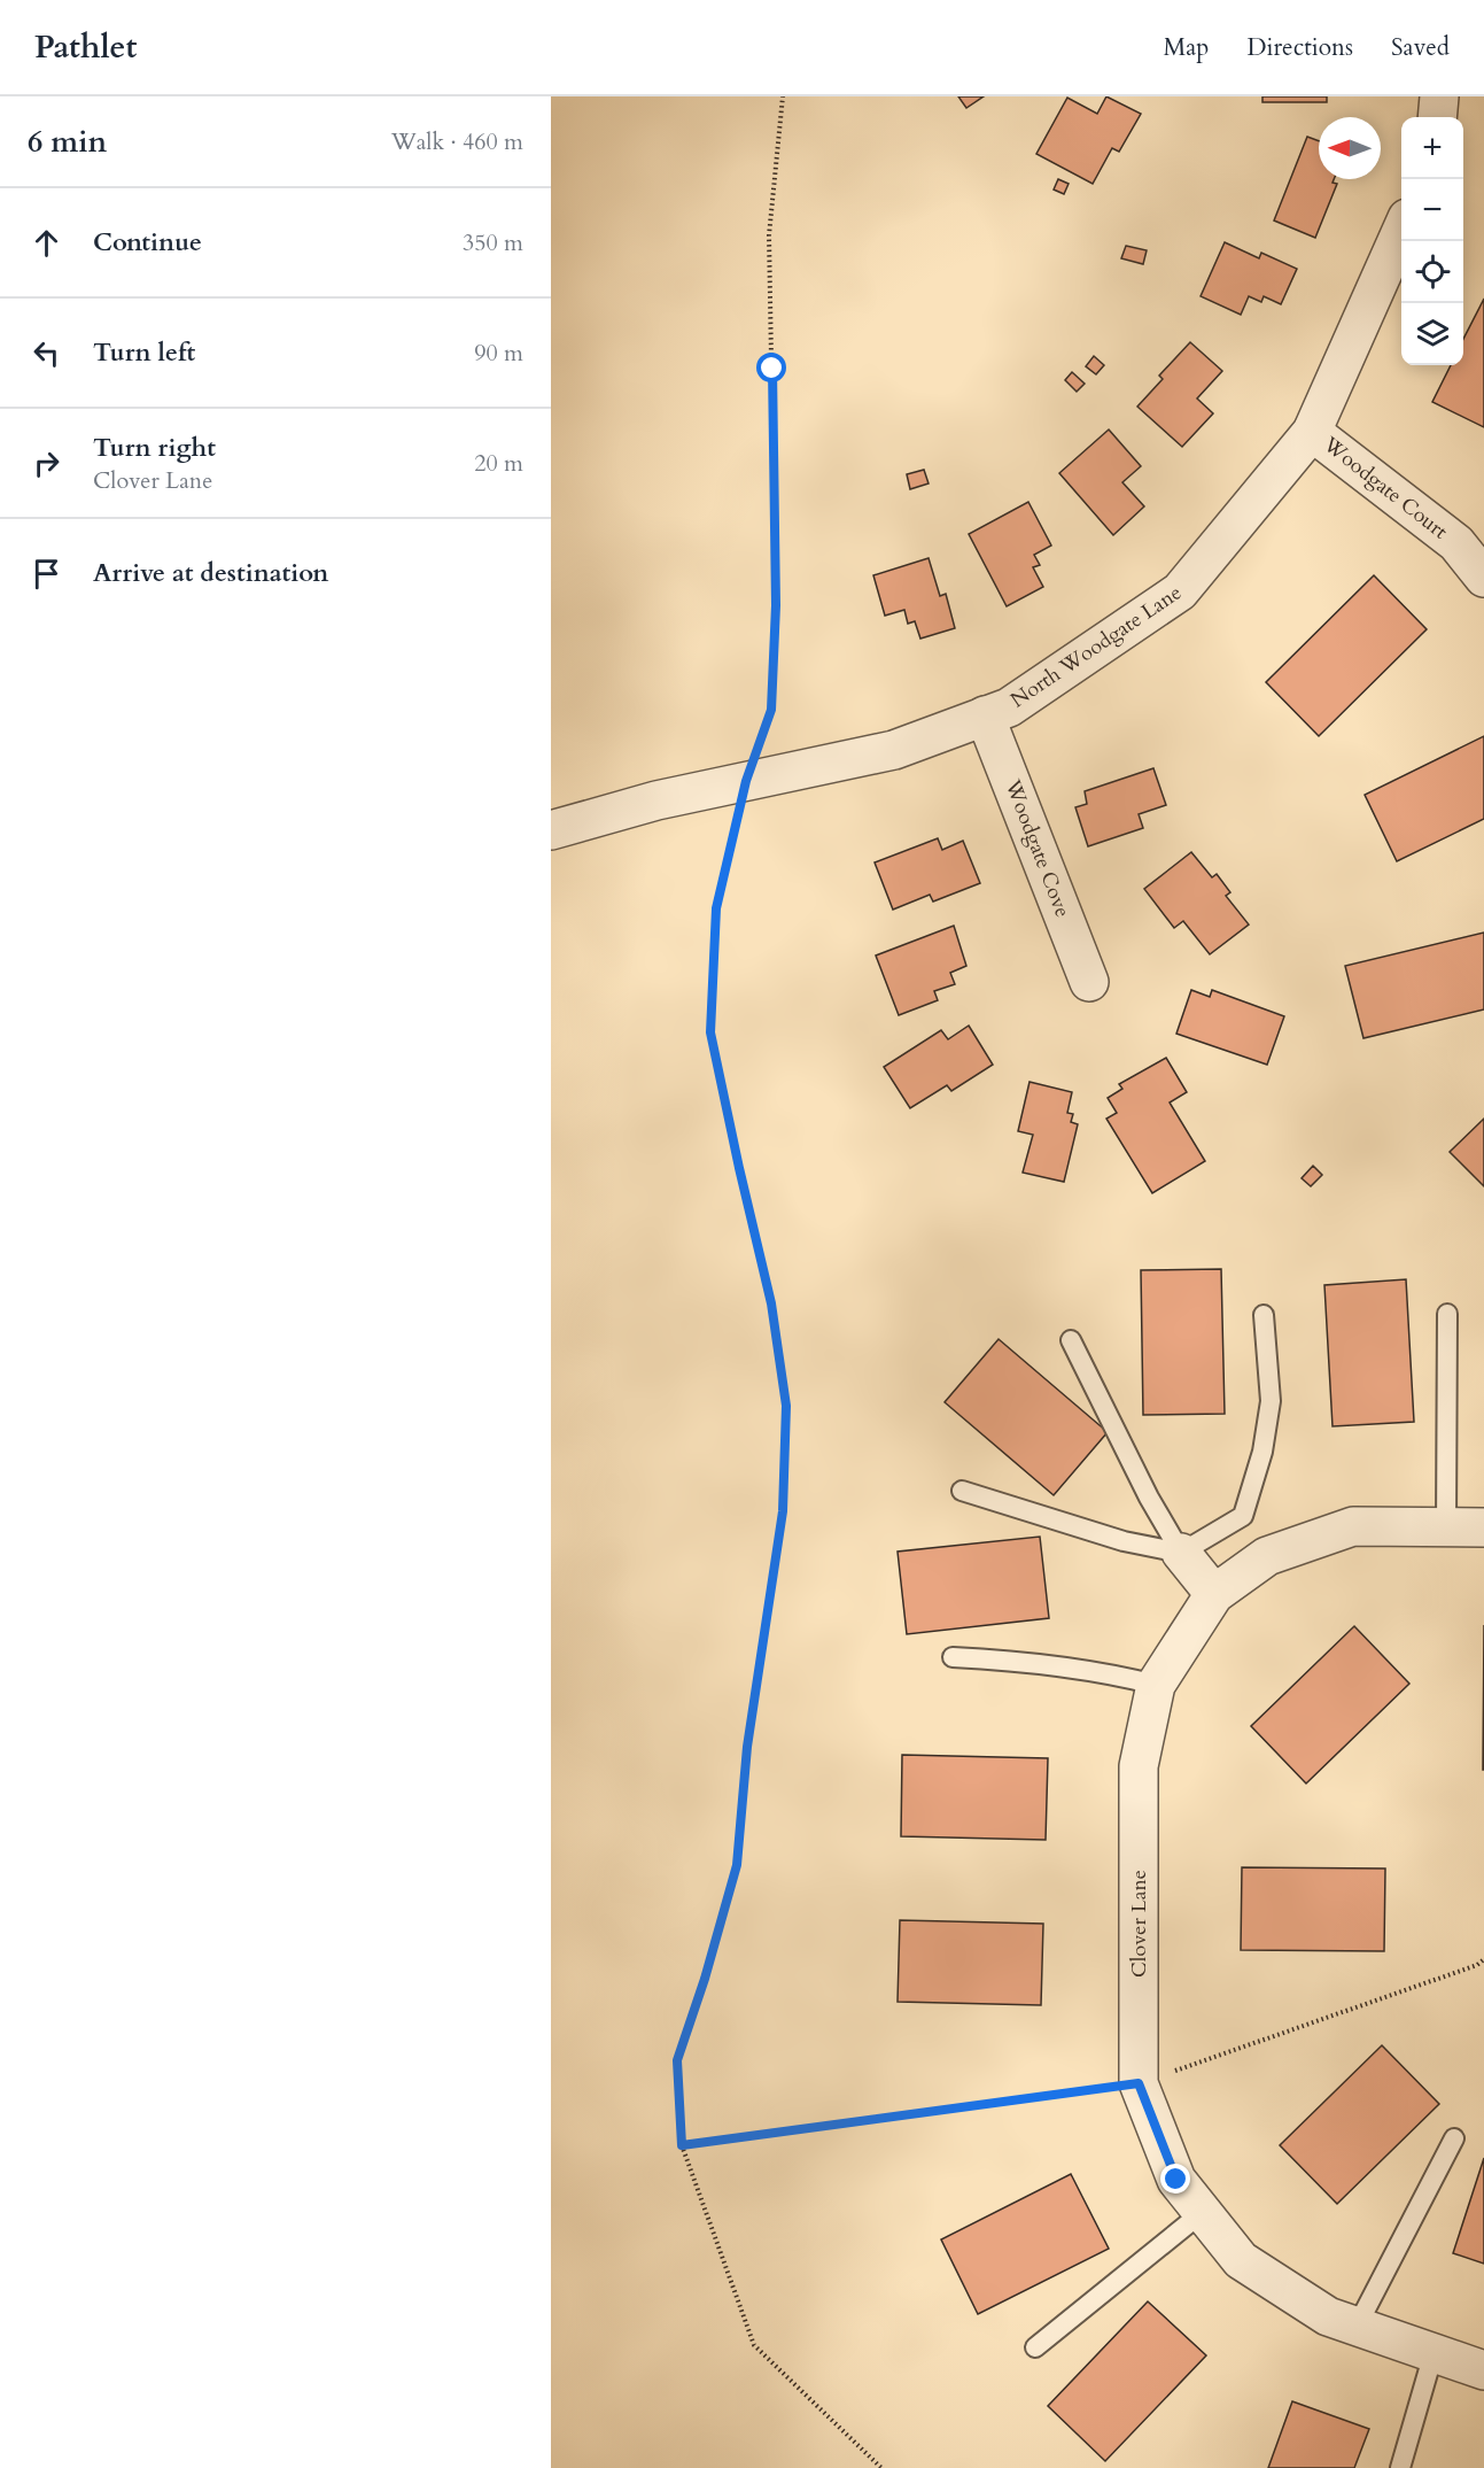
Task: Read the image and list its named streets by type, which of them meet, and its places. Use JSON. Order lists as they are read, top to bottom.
{
  "streets": {
    "street": [
      "Woodgate Court",
      "North Woodgate Lane",
      "Woodgate Cove",
      "Clover Lane"
    ]
  },
  "crossings": [
    ["Woodgate Court", "North Woodgate Lane"],
    ["North Woodgate Lane", "Woodgate Cove"]
  ],
  "north": "left",
  "page": {
    "header": "Pathlet",
    "nav": ["Map", "Directions", "Saved"],
    "heading": ["6 min", "Walk · 460 m"],
    "map_buttons": ["+", "−"],
    "list": [
      ["Continue", "350 m"],
      ["Turn left", "90 m"],
      ["Turn right", "Clover Lane", "20 m"],
      "Arrive at destination"
    ]
  }
}
